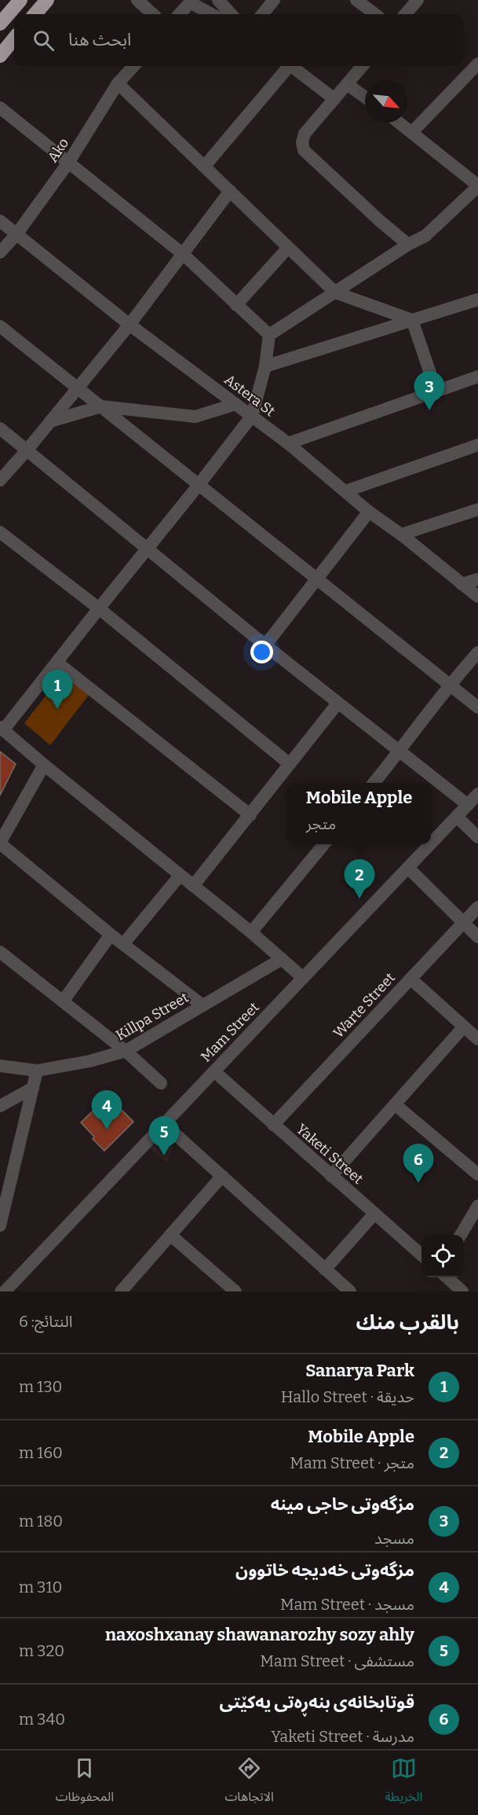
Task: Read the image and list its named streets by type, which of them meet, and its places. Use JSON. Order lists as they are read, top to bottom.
{
  "streets": {
    "street": [
      "Ako",
      "Astera St",
      "Warte Street",
      "Killpa Street",
      "Mam Street",
      "Yaketi Street"
    ]
  },
  "crossings": [
    ["Ako", "Astera St"],
    ["Warte Street", "Yaketi Street"],
    ["Mam Street", "Yaketi Street"]
  ],
  "north": "bottom right",
  "page": {
    "search": "ابحث هنا",
    "pins": [
      "3",
      "1",
      "2",
      "4",
      "5",
      "6"
    ],
    "popup": ["Mobile Apple", "متجر"],
    "heading": ["بالقرب منك", "النتائج: 6"],
    "list": [
      {
        "mark": "1",
        "name": "Sanarya Park",
        "note": "حديقة · Hallo Street",
        "value": "130 m"
      },
      {
        "mark": "2",
        "name": "Mobile Apple",
        "note": "متجر · Mam Street",
        "value": "160 m"
      },
      {
        "mark": "3",
        "name": "مزگەوتی حاجی مینە",
        "note": "مسجد",
        "value": "180 m"
      },
      {
        "mark": "4",
        "name": "مزگەوتی خەدیجە خاتوون",
        "note": "مسجد · Mam Street",
        "value": "310 m"
      },
      {
        "mark": "5",
        "name": "naxoshxanay shawanarozhy sozy ahly",
        "note": "مستشفى · Mam Street",
        "value": "320 m"
      },
      {
        "mark": "6",
        "name": "قوتابخانەی بنەڕەتی یەکێتی",
        "note": "مدرسة · Yaketi Street",
        "value": "340 m"
      }
    ],
    "nav": ["الخريطة", "الاتجاهات", "المحفوظات"]
  }
}
